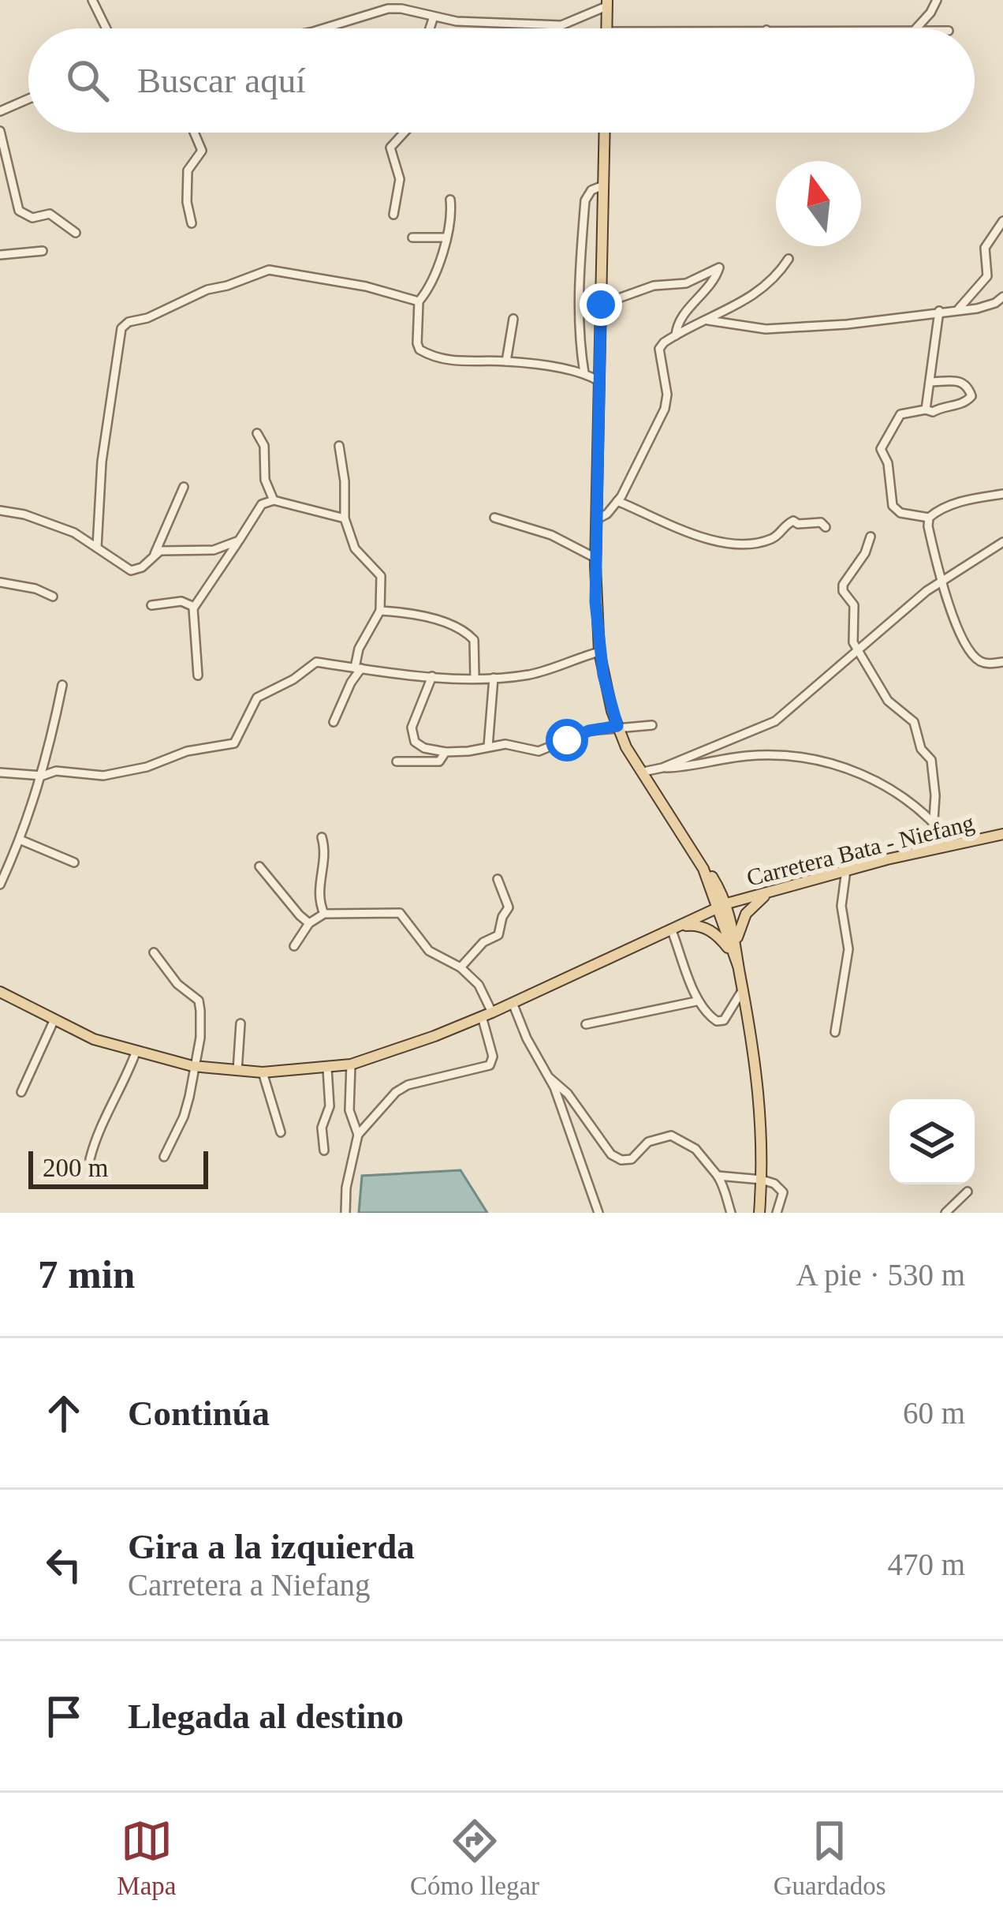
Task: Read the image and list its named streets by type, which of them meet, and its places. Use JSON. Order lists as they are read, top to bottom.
{
  "streets": {
    "main road": ["Carretera Bata - Niefang"]
  },
  "scale_bar": "200 m",
  "north": "top",
  "page": {
    "search": "Buscar aquí",
    "scale": "200 m",
    "heading": ["7 min", "A pie · 530 m"],
    "list": [
      ["Continúa", "60 m"],
      ["Gira a la izquierda", "Carretera a Niefang", "470 m"],
      "Llegada al destino"
    ],
    "nav": ["Mapa", "Cómo llegar", "Guardados"]
  }
}
